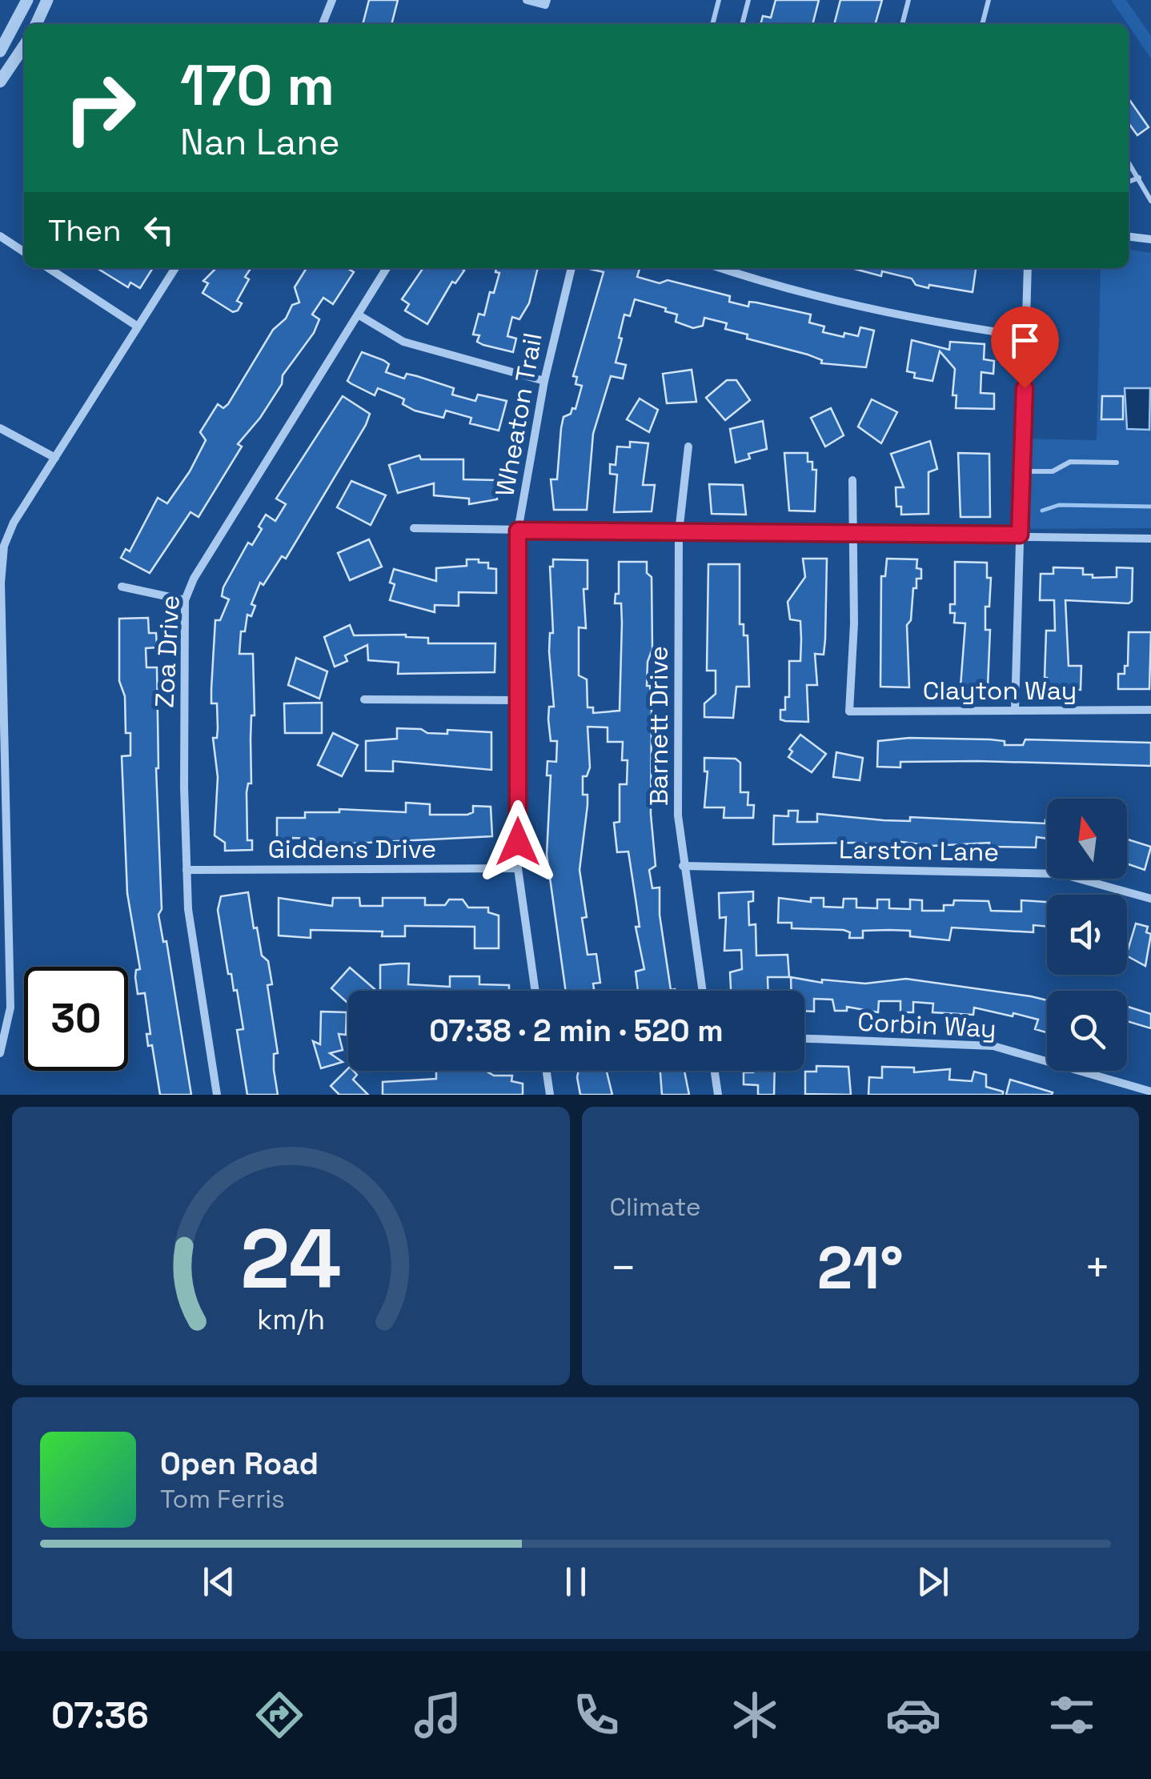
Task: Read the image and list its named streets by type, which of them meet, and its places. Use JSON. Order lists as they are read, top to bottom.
{
  "streets": {
    "street": [
      "Wheaton Trail",
      "Zoa Drive",
      "Clayton Way",
      "Barnett Drive",
      "Giddens Drive",
      "Larston Lane",
      "Corbin Way"
    ]
  },
  "crossings": [
    ["Wheaton Trail", "Giddens Drive"],
    ["Zoa Drive", "Giddens Drive"],
    ["Barnett Drive", "Larston Lane"]
  ],
  "north": "top",
  "page": {
    "turn": ["170 m", "Nan Lane"],
    "then": "Then",
    "limit": "30",
    "trip": "07:38 · 2 min · 520 m",
    "tile": "Climate",
    "heat": ["−", "21°", "+"],
    "song": ["Open Road", "Tom Ferris"],
    "tabs": "07:36",
    "gauge": ["24", "km/h"]
  }
}
